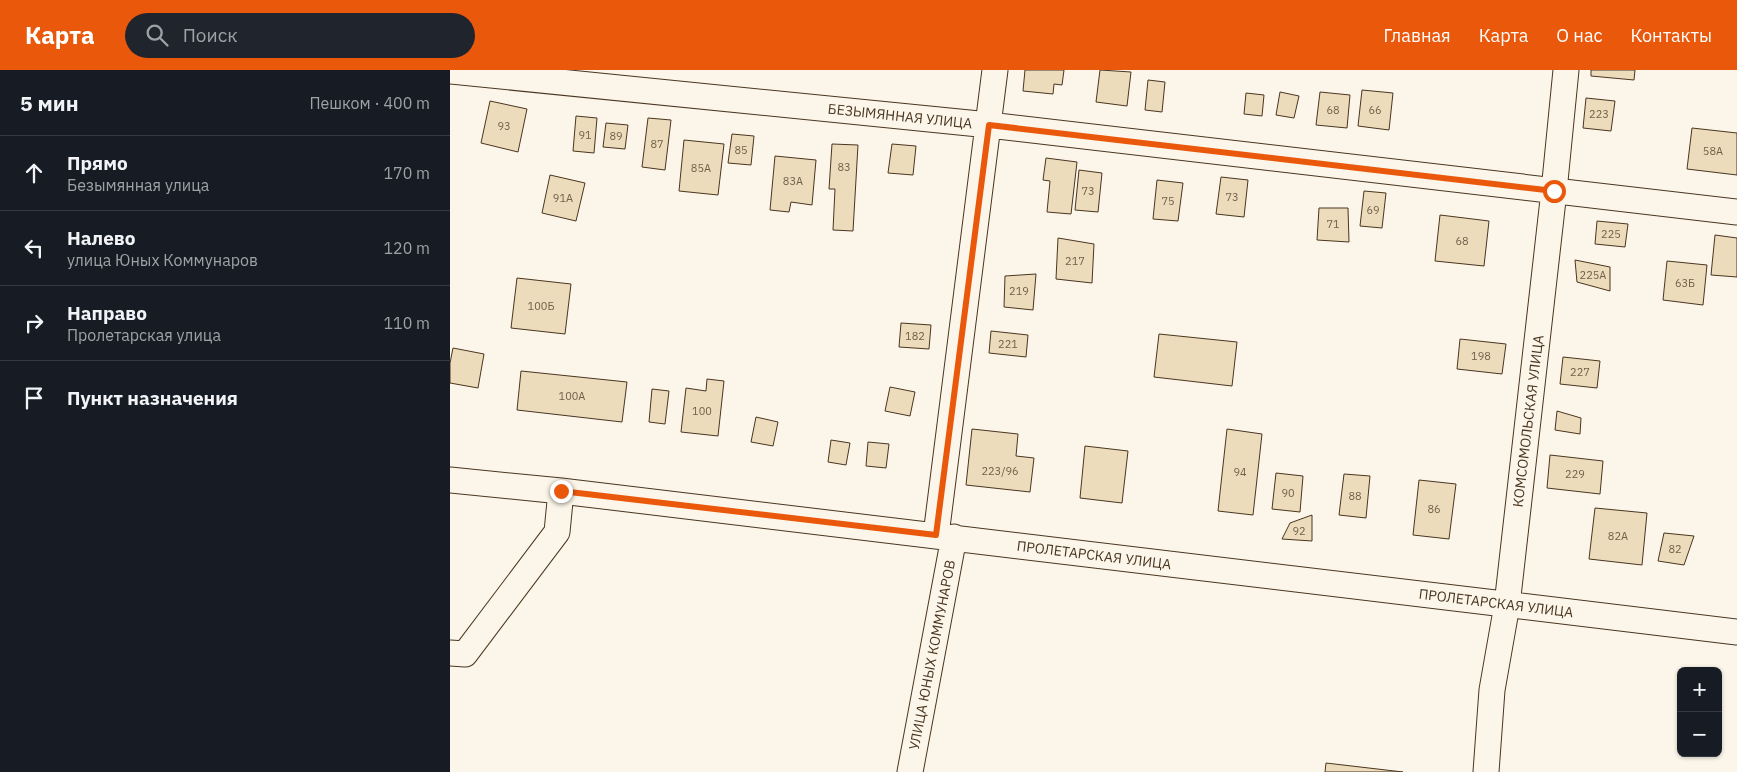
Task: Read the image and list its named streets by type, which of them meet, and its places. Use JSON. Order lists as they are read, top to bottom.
{
  "streets": {
    "street": [
      "БЕЗЫМЯННАЯ УЛИЦА",
      "КОМСОМОЛЬСКАЯ УЛИЦА",
      "ПРОЛЕТАРСКАЯ УЛИЦА",
      "УЛИЦА ЮНЫХ КОММУНАРОВ"
    ]
  },
  "crossings": [
    ["БЕЗЫМЯННАЯ УЛИЦА", "КОМСОМОЛЬСКАЯ УЛИЦА"],
    ["БЕЗЫМЯННАЯ УЛИЦА", "УЛИЦА ЮНЫХ КОММУНАРОВ"],
    ["КОМСОМОЛЬСКАЯ УЛИЦА", "ПРОЛЕТАРСКАЯ УЛИЦА"],
    ["ПРОЛЕТАРСКАЯ УЛИЦА", "УЛИЦА ЮНЫХ КОММУНАРОВ"]
  ],
  "house_numbers": [
    "68",
    "66",
    "223",
    "93",
    "91",
    "89",
    "87",
    "85",
    "58А",
    "83",
    "85А",
    "83А",
    "73",
    "73",
    "91А",
    "75",
    "69",
    "71",
    "225",
    "68",
    "217",
    "225А",
    "63Б",
    "219",
    "100Б",
    "182",
    "221",
    "198",
    "227",
    "100А",
    "100",
    "223/96",
    "94",
    "229",
    "90",
    "88",
    "86",
    "92",
    "82А",
    "82"
  ],
  "page": {
    "header": "Карта",
    "search": "Поиск",
    "nav": [
      "Главная",
      "Карта",
      "О нас",
      "Контакты"
    ],
    "heading": ["5 мин", "Пешком · 400 m"],
    "list": [
      ["Прямо", "Безымянная улица", "170 m"],
      ["Налево", "улица Юных Коммунаров", "120 m"],
      ["Направо", "Пролетарская улица", "110 m"],
      "Пункт назначения"
    ],
    "map_buttons": ["+", "−"]
  }
}
